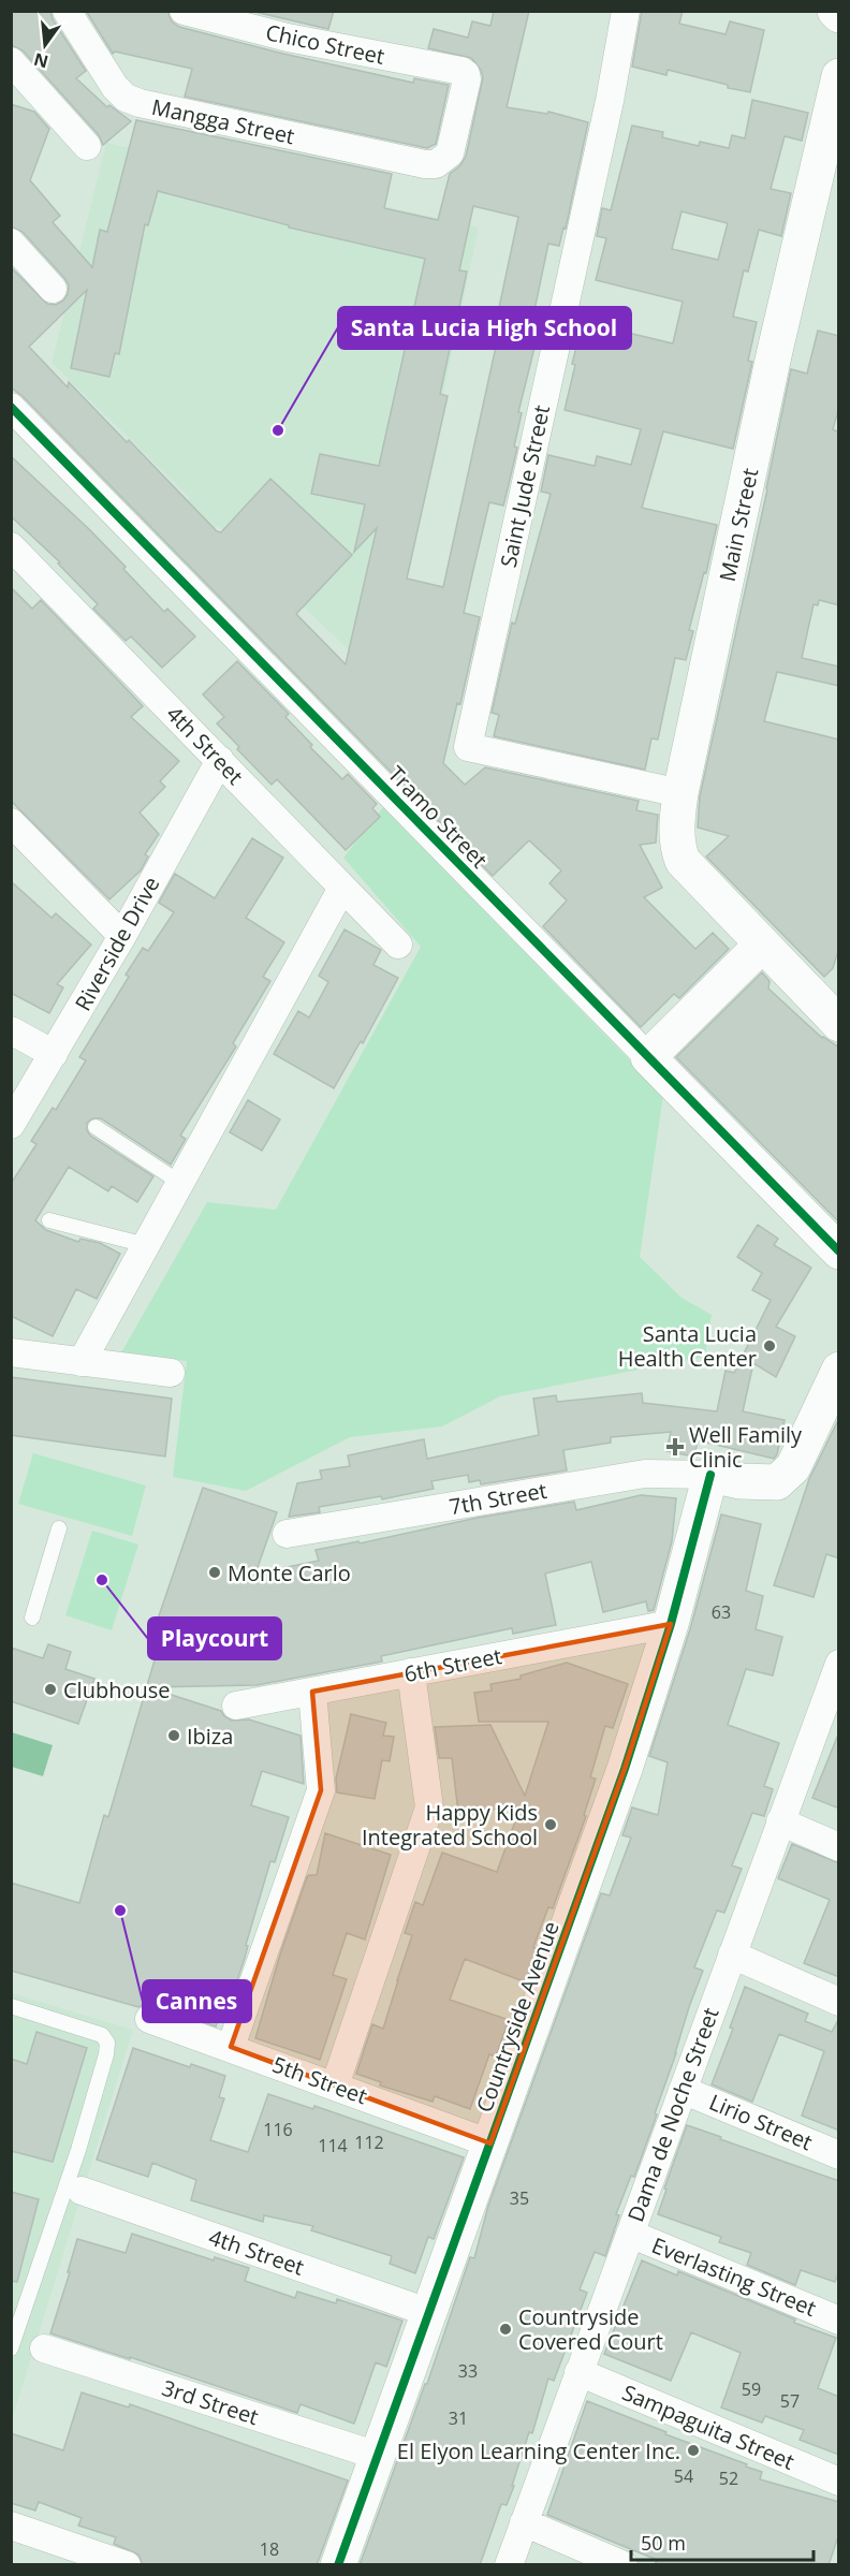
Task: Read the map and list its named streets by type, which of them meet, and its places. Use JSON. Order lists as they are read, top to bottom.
{
  "streets": {
    "street": [
      "Chico Street",
      "Mangga Street",
      "Saint Jude Street",
      "Main Street",
      "4th Street",
      "Tramo Street",
      "Riverside Drive",
      "7th Street",
      "6th Street",
      "Countryside Avenue",
      "5th Street",
      "Dama de Noche Street",
      "Lirio Street",
      "Everlasting Street",
      "3rd Street",
      "Sampaguita Street"
    ]
  },
  "crossings": [
    ["Chico Street", "Mangga Street"],
    ["Saint Jude Street", "Main Street"],
    ["4th Street", "Riverside Drive"],
    ["4th Street", "Countryside Avenue"],
    ["7th Street", "Countryside Avenue"],
    ["6th Street", "Countryside Avenue"],
    ["Countryside Avenue", "5th Street"],
    ["Countryside Avenue", "3rd Street"],
    ["Dama de Noche Street", "Lirio Street"],
    ["Dama de Noche Street", "Everlasting Street"],
    ["Dama de Noche Street", "Sampaguita Street"]
  ],
  "places": {
    "other": [
      "Santa Lucia High School",
      "Santa Lucia Health Center",
      "Monte Carlo",
      "Playcourt",
      "Clubhouse",
      "Ibiza",
      "Happy Kids Integrated School",
      "Cannes",
      "Countryside Covered Court",
      "El Elyon Learning Center Inc."
    ],
    "health": ["Well Family Clinic"]
  },
  "house_numbers": [
    "63",
    "116",
    "112",
    "114",
    "35",
    "33",
    "59",
    "57",
    "31",
    "54",
    "52",
    "18"
  ],
  "scale_bar": "50 m",
  "north": "bottom"
}
